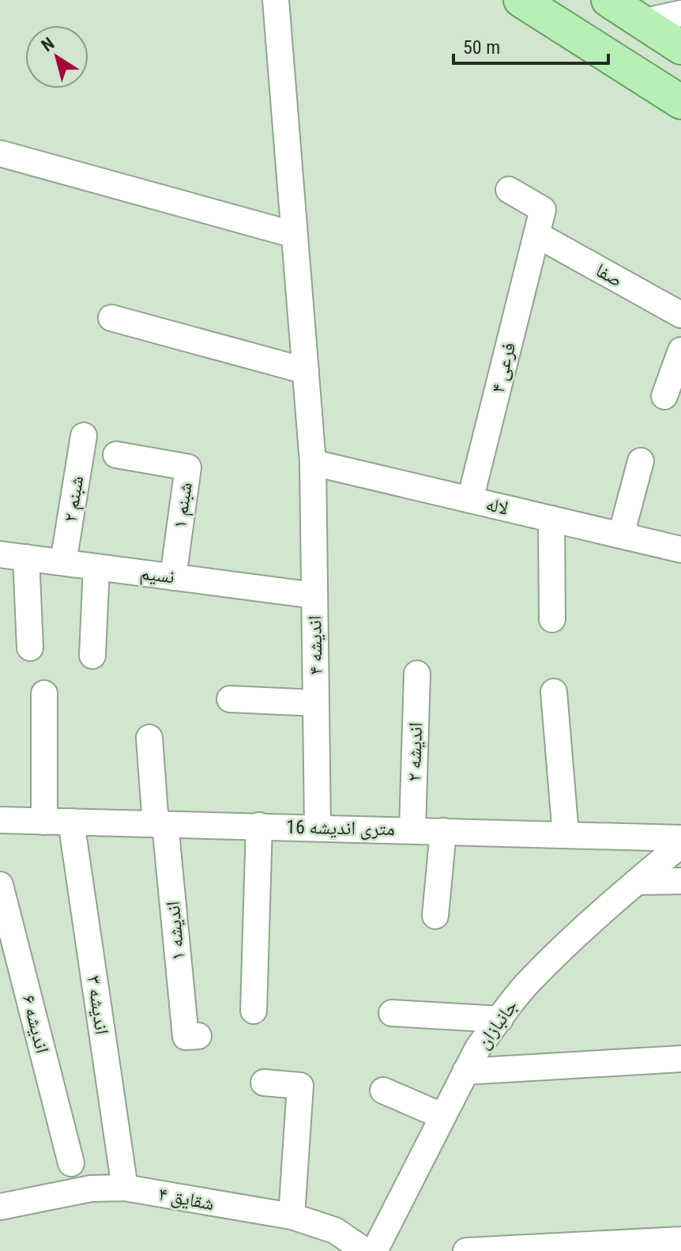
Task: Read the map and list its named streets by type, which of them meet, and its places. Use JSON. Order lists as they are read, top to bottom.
{
  "streets": {
    "street": [
      "صفا",
      "فرعی ۴",
      "شبنم ۲",
      "شبنم ۱",
      "لاله",
      "نسیم",
      "اندیشه ۴",
      "اندیشه ۲",
      "16 متری اندیشه",
      "اندیشه ۱",
      "اندیشه ۳",
      "اندیشه ۶",
      "جانبازان",
      "شقایق ۴"
    ]
  },
  "crossings": [
    ["صفا", "فرعی ۴"],
    ["فرعی ۴", "لاله"],
    ["شبنم ۲", "نسیم"],
    ["شبنم ۱", "نسیم"],
    ["لاله", "اندیشه ۴"],
    ["نسیم", "اندیشه ۴"],
    ["اندیشه ۴", "16 متری اندیشه"],
    ["اندیشه ۲", "16 متری اندیشه"],
    ["16 متری اندیشه", "اندیشه ۱"],
    ["16 متری اندیشه", "اندیشه ۳"],
    ["اندیشه ۳", "شقایق ۴"]
  ],
  "scale_bar": "50 m",
  "north": "top left"
}
